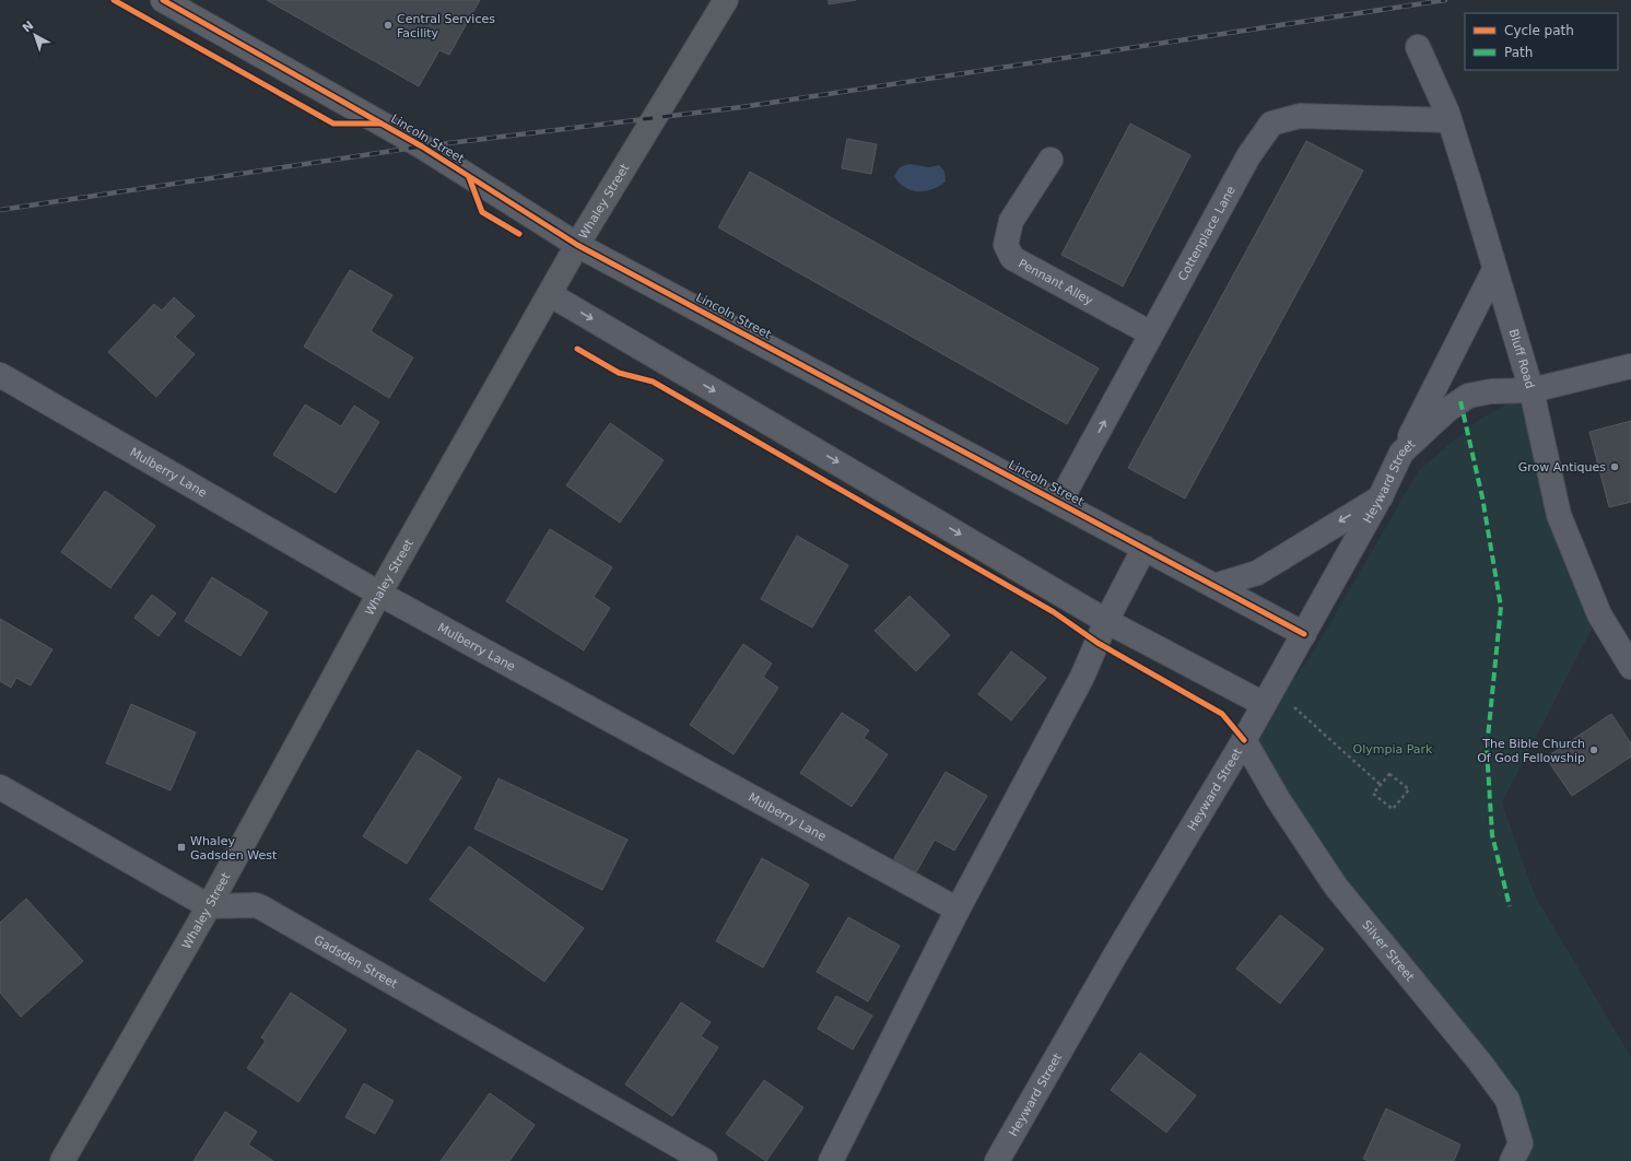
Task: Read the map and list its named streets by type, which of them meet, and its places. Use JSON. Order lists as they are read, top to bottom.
{
  "streets": {
    "main road": ["Whaley Street"],
    "street": [
      "Lincoln Street",
      "Cottenplace Lane",
      "Pennant Alley",
      "Bluff Road",
      "Mulberry Lane",
      "Heyward Street",
      "Silver Street",
      "Gadsden Street"
    ]
  },
  "crossings": [
    ["Lincoln Street", "Whaley Street"],
    ["Lincoln Street", "Cottenplace Lane"],
    ["Lincoln Street", "Heyward Street"],
    ["Whaley Street", "Mulberry Lane"],
    ["Whaley Street", "Gadsden Street"],
    ["Cottenplace Lane", "Pennant Alley"],
    ["Cottenplace Lane", "Bluff Road"],
    ["Bluff Road", "Heyward Street"],
    ["Heyward Street", "Silver Street"]
  ],
  "parks": ["Olympia Park"],
  "places": {
    "other": ["Central Services Facility", "Grow Antiques", "The Bible Church Of God Fellowship"],
    "transit": ["Whaley Gadsden West"]
  },
  "legend": ["Cycle path", "Path"],
  "north": "top left"
}
